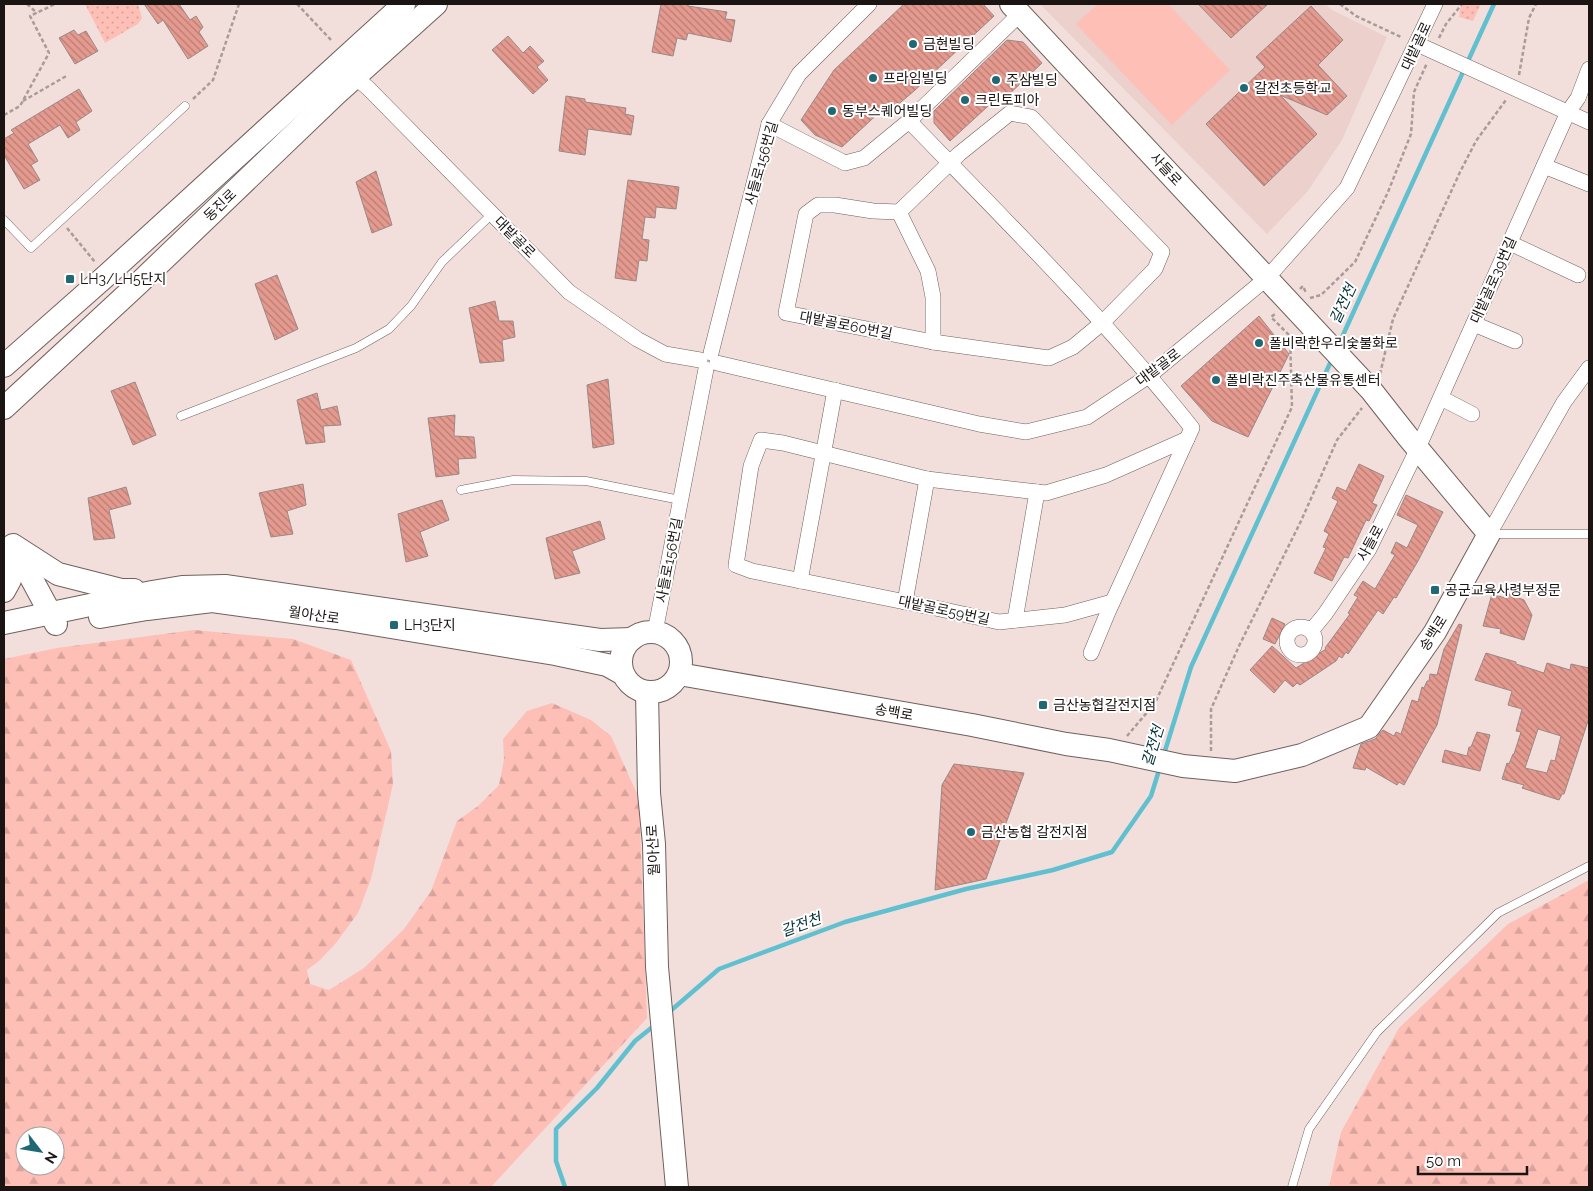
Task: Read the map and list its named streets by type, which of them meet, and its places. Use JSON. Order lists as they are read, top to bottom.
{
  "streets": {
    "street": [
      "대밭골로",
      "사들로156번길",
      "사들로",
      "동진로",
      "대밭골로39번길",
      "대밭골로60번길",
      "대밭골로59번길",
      "월아산로",
      "송백로"
    ]
  },
  "crossings": [
    ["대밭골로", "사들로156번길"],
    ["대밭골로", "사들로"],
    ["대밭골로", "동진로"],
    ["사들로156번길", "월아산로"],
    ["사들로156번길", "송백로"],
    ["사들로", "대밭골로39번길"],
    ["월아산로", "송백로"]
  ],
  "water": ["갈전천"],
  "places": {
    "other": [
      "금현빌딩",
      "프라임빌딩",
      "주삼빌딩",
      "갈전초등학교",
      "크린토피아",
      "동부스퀘어빌딩",
      "폴비락한우리숯불화로",
      "폴비락진주축산물유통센터",
      "금산농협 갈전지점"
    ],
    "transit": [
      "LH3/LH5단지",
      "공군교육사령부정문",
      "LH3단지",
      "금산농협갈전지점"
    ]
  },
  "scale_bar": "50 m",
  "north": "bottom right"
}
